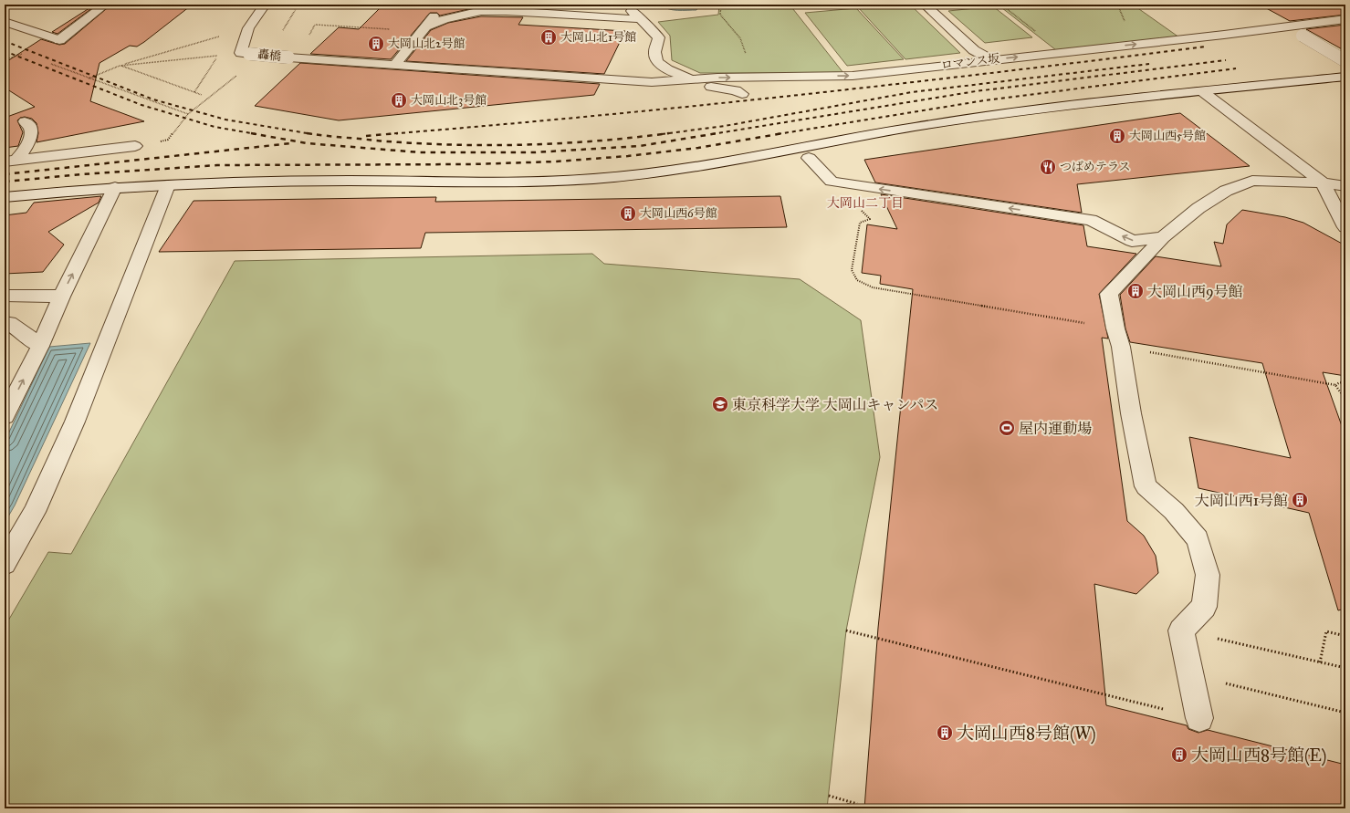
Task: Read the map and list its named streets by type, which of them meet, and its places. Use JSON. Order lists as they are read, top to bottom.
{
  "streets": {
    "street": ["轟橋", "ロマンス坂"]
  },
  "crossings": [
    ["轟橋", "ロマンス坂"]
  ],
  "districts": ["大岡山二丁目"],
  "places": {
    "building": [
      "大岡山北1号館",
      "大岡山北2号館",
      "大岡山北3号館",
      "大岡山西5号館",
      "大岡山西6号館",
      "大岡山西9号館",
      "大岡山西1号館",
      "大岡山西8号館(W)",
      "大岡山西8号館(E)"
    ],
    "restaurant": ["つばめテラス"],
    "school or university": ["東京科学大学 大岡山キャンパス"],
    "sports": ["屋内運動場"]
  }
}
